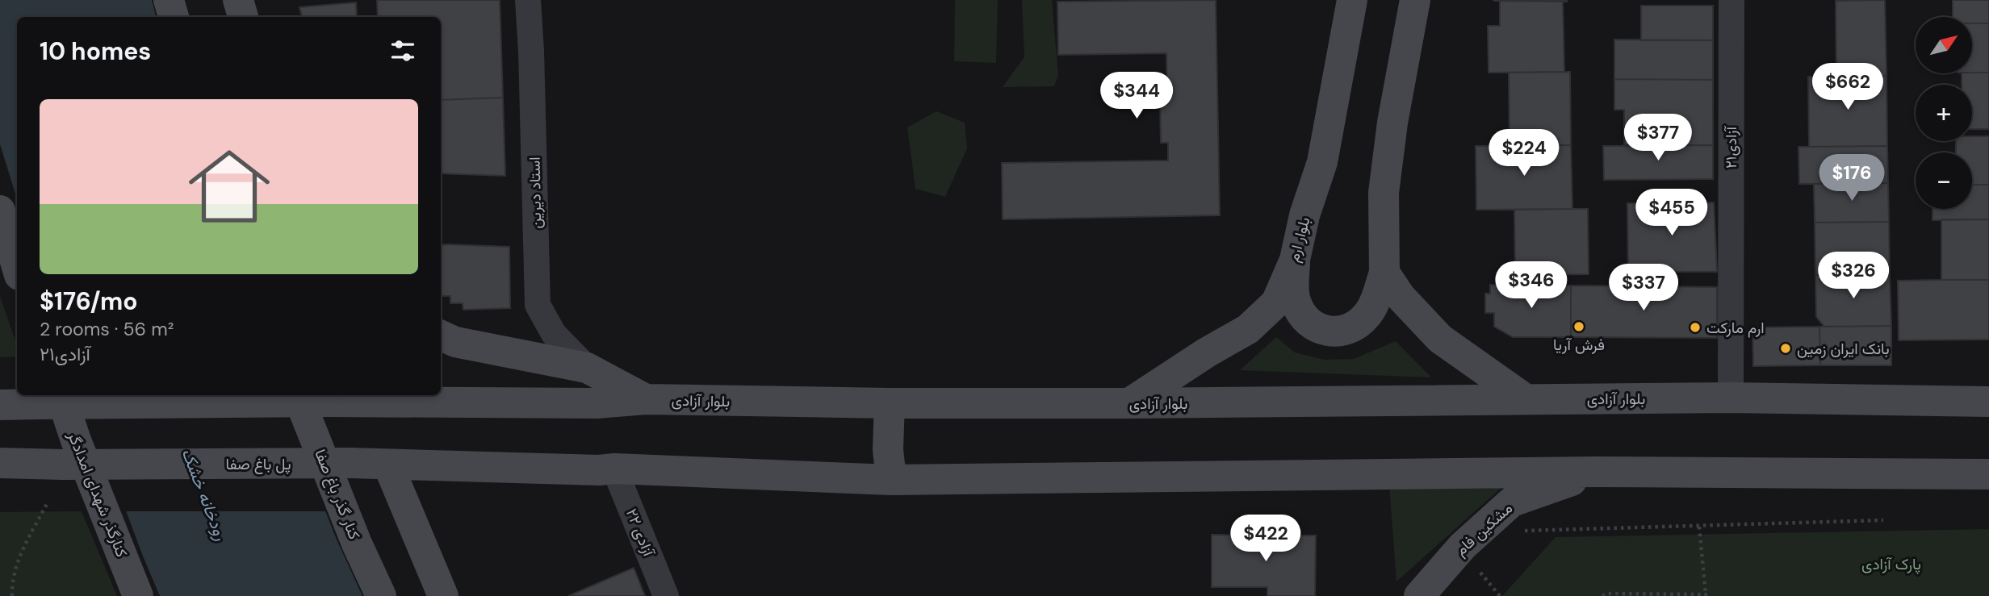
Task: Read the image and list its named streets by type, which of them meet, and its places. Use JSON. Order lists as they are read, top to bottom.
{
  "streets": {
    "main road": [
      "بلوار ارم",
      "بلوار آزادی",
      "پل باغ صفا",
      "کنارگذر شهدای امدادگر",
      "کنار گذر باغ صفا",
      "مشکین فام"
    ],
    "street": ["آزادی۲۱", "استاد دیرین", "آزادی ۲۲"]
  },
  "crossings": [
    ["آزادی۲۱", "بلوار آزادی"],
    ["بلوار ارم", "بلوار آزادی"]
  ],
  "water": ["رودخانه خشک"],
  "parks": ["پارک آزادی"],
  "places": ["فرش آریا", "ارم مارکت", "بانک ایران زمین"],
  "north": "top right",
  "page": {
    "map_buttons": ["+", "−"],
    "heading": "10 homes",
    "price": [
      "$662",
      "$344",
      "$377",
      "$224",
      "$176",
      "$455",
      "$326",
      "$346",
      "$337",
      "$422"
    ],
    "list": [
      {
        "name": "$176/mo",
        "note": "2 rooms · 56 m² · آزادی۲۱"
      }
    ]
  }
}
